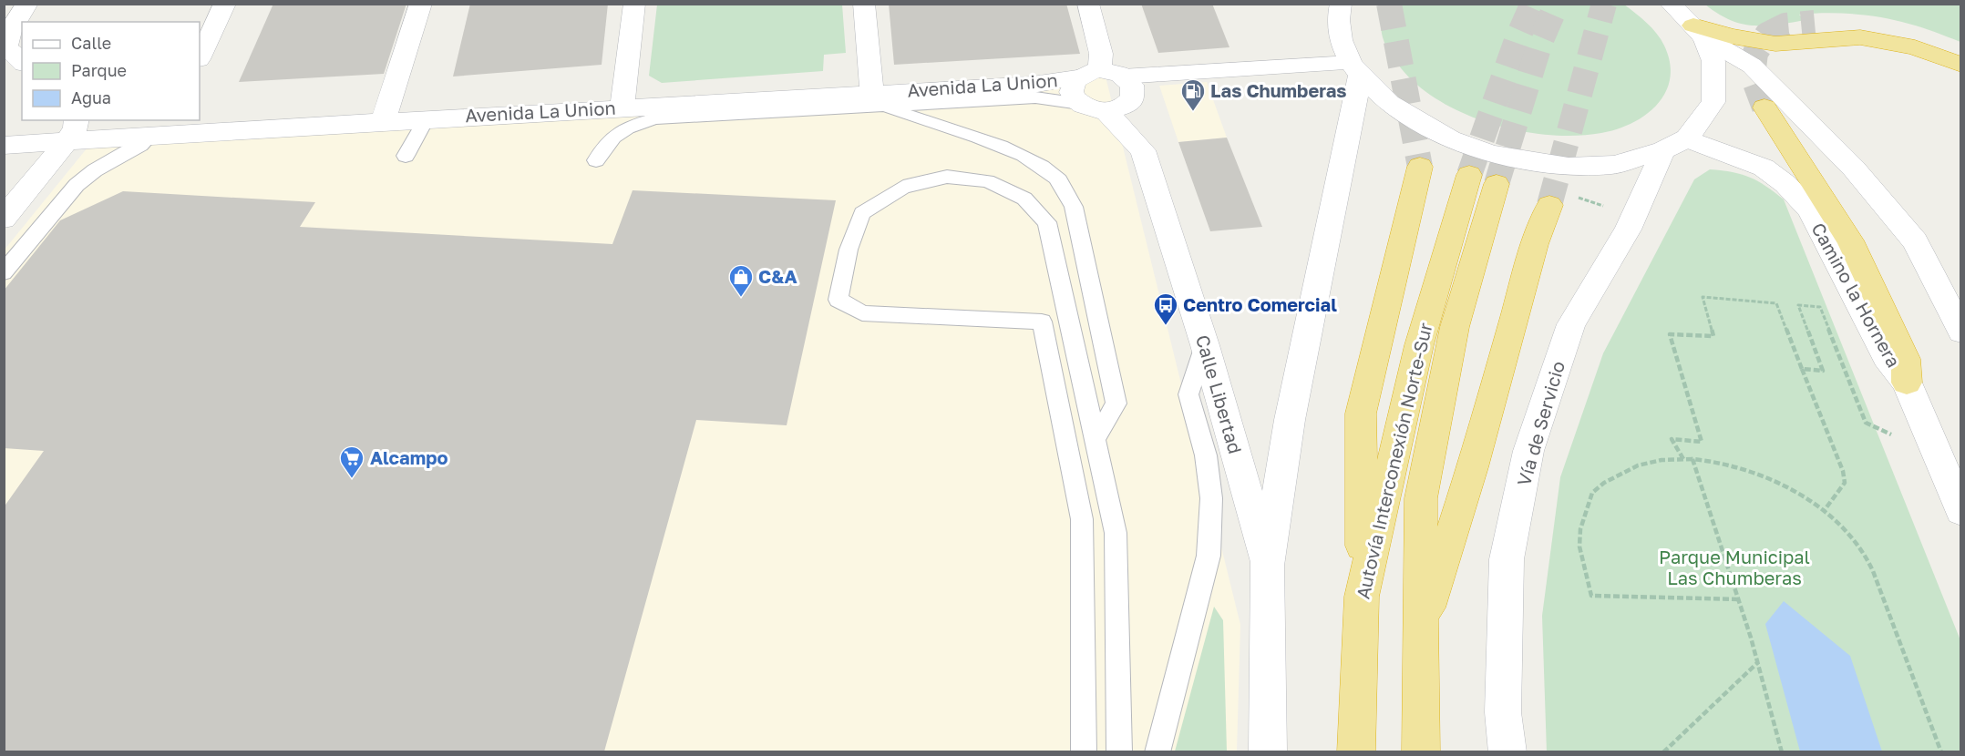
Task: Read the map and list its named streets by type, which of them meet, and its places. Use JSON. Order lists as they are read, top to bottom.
{
  "streets": {
    "highway": ["Autovía Interconexión Norte-Sur"],
    "street": [
      "Avenida La Union",
      "Camino la Hornera",
      "Calle Libertad",
      "Vía de Servicio"
    ]
  },
  "crossings": [
    ["Avenida La Union", "Calle Libertad"],
    ["Camino la Hornera", "Vía de Servicio"]
  ],
  "parks": ["Parque Municipal Las Chumberas"],
  "places": {
    "fuel station": ["Las Chumberas"],
    "shop": ["C&A"],
    "bus stop": ["Centro Comercial"],
    "supermarket": ["Alcampo"]
  },
  "legend": ["Calle", "Parque", "Agua"]
}
